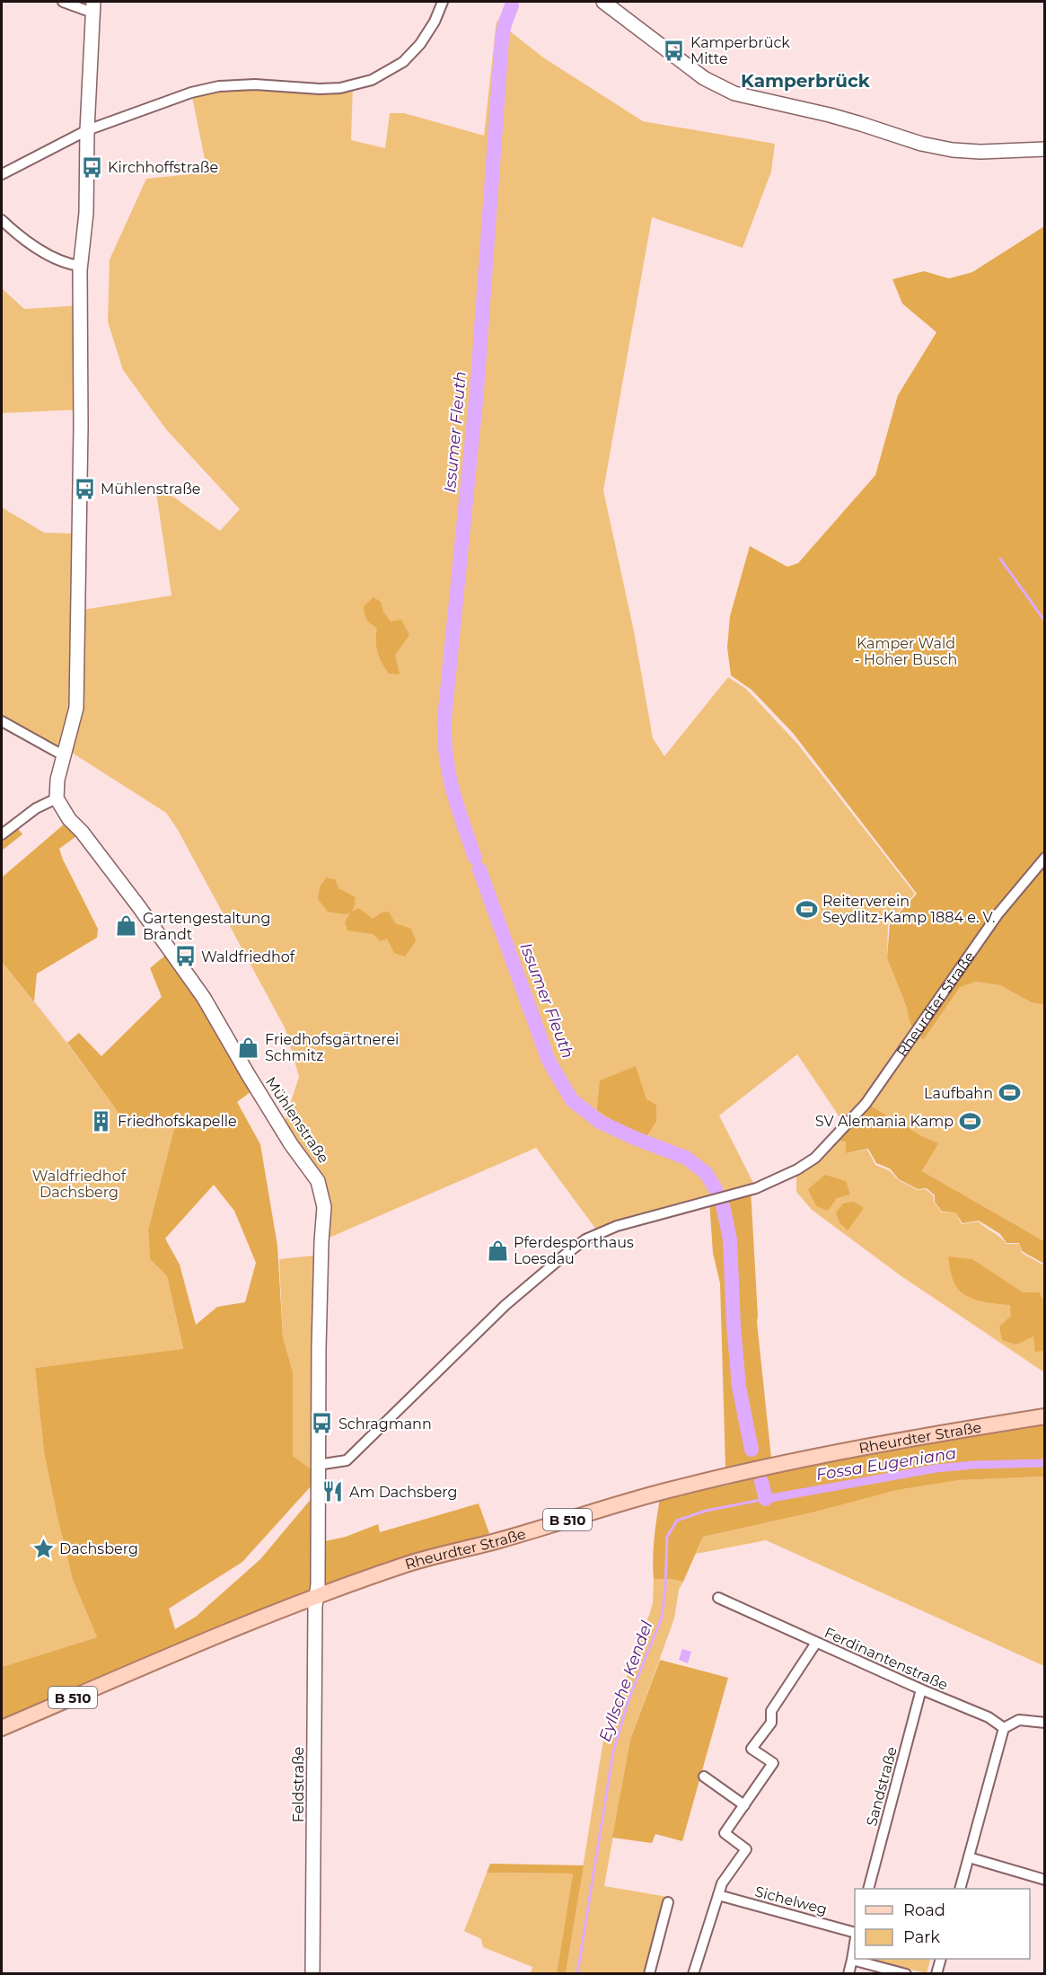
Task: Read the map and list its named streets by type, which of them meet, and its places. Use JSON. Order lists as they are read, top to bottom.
{
  "streets": {
    "main road": ["Rheurdter Straße", "B 510"],
    "street": [
      "Mühlenstraße",
      "Ferdinantenstraße",
      "Feldstraße",
      "Sandstraße",
      "Sichelweg"
    ]
  },
  "crossings": [
    ["Rheurdter Straße", "Mühlenstraße"],
    ["Rheurdter Straße", "Feldstraße"],
    ["Mühlenstraße", "Feldstraße"],
    ["Ferdinantenstraße", "Sandstraße"]
  ],
  "districts": ["Kamperbrück"],
  "water": ["Issumer Fleuth", "Fossa Eugeniana", "Eyllsche Kendel"],
  "parks": ["Kamper Wald - Hoher Busch", "Waldfriedhof Dachsberg"],
  "places": {
    "bus stop": [
      "Kamperbrück Mitte",
      "Kirchhoffstraße",
      "Mühlenstraße",
      "Waldfriedhof",
      "Schragmann"
    ],
    "sports": ["Reiterverein Seydlitz-Kamp 1884 e. V.", "Laufbahn", "SV Alemania Kamp"],
    "shop": ["Gartengestaltung Brandt", "Friedhofsgärtnerei Schmitz", "Pferdesporthaus Loesdau"],
    "building": ["Friedhofskapelle"],
    "restaurant": ["Am Dachsberg"],
    "place": ["Dachsberg"]
  },
  "legend": ["Road", "Park"]
}
